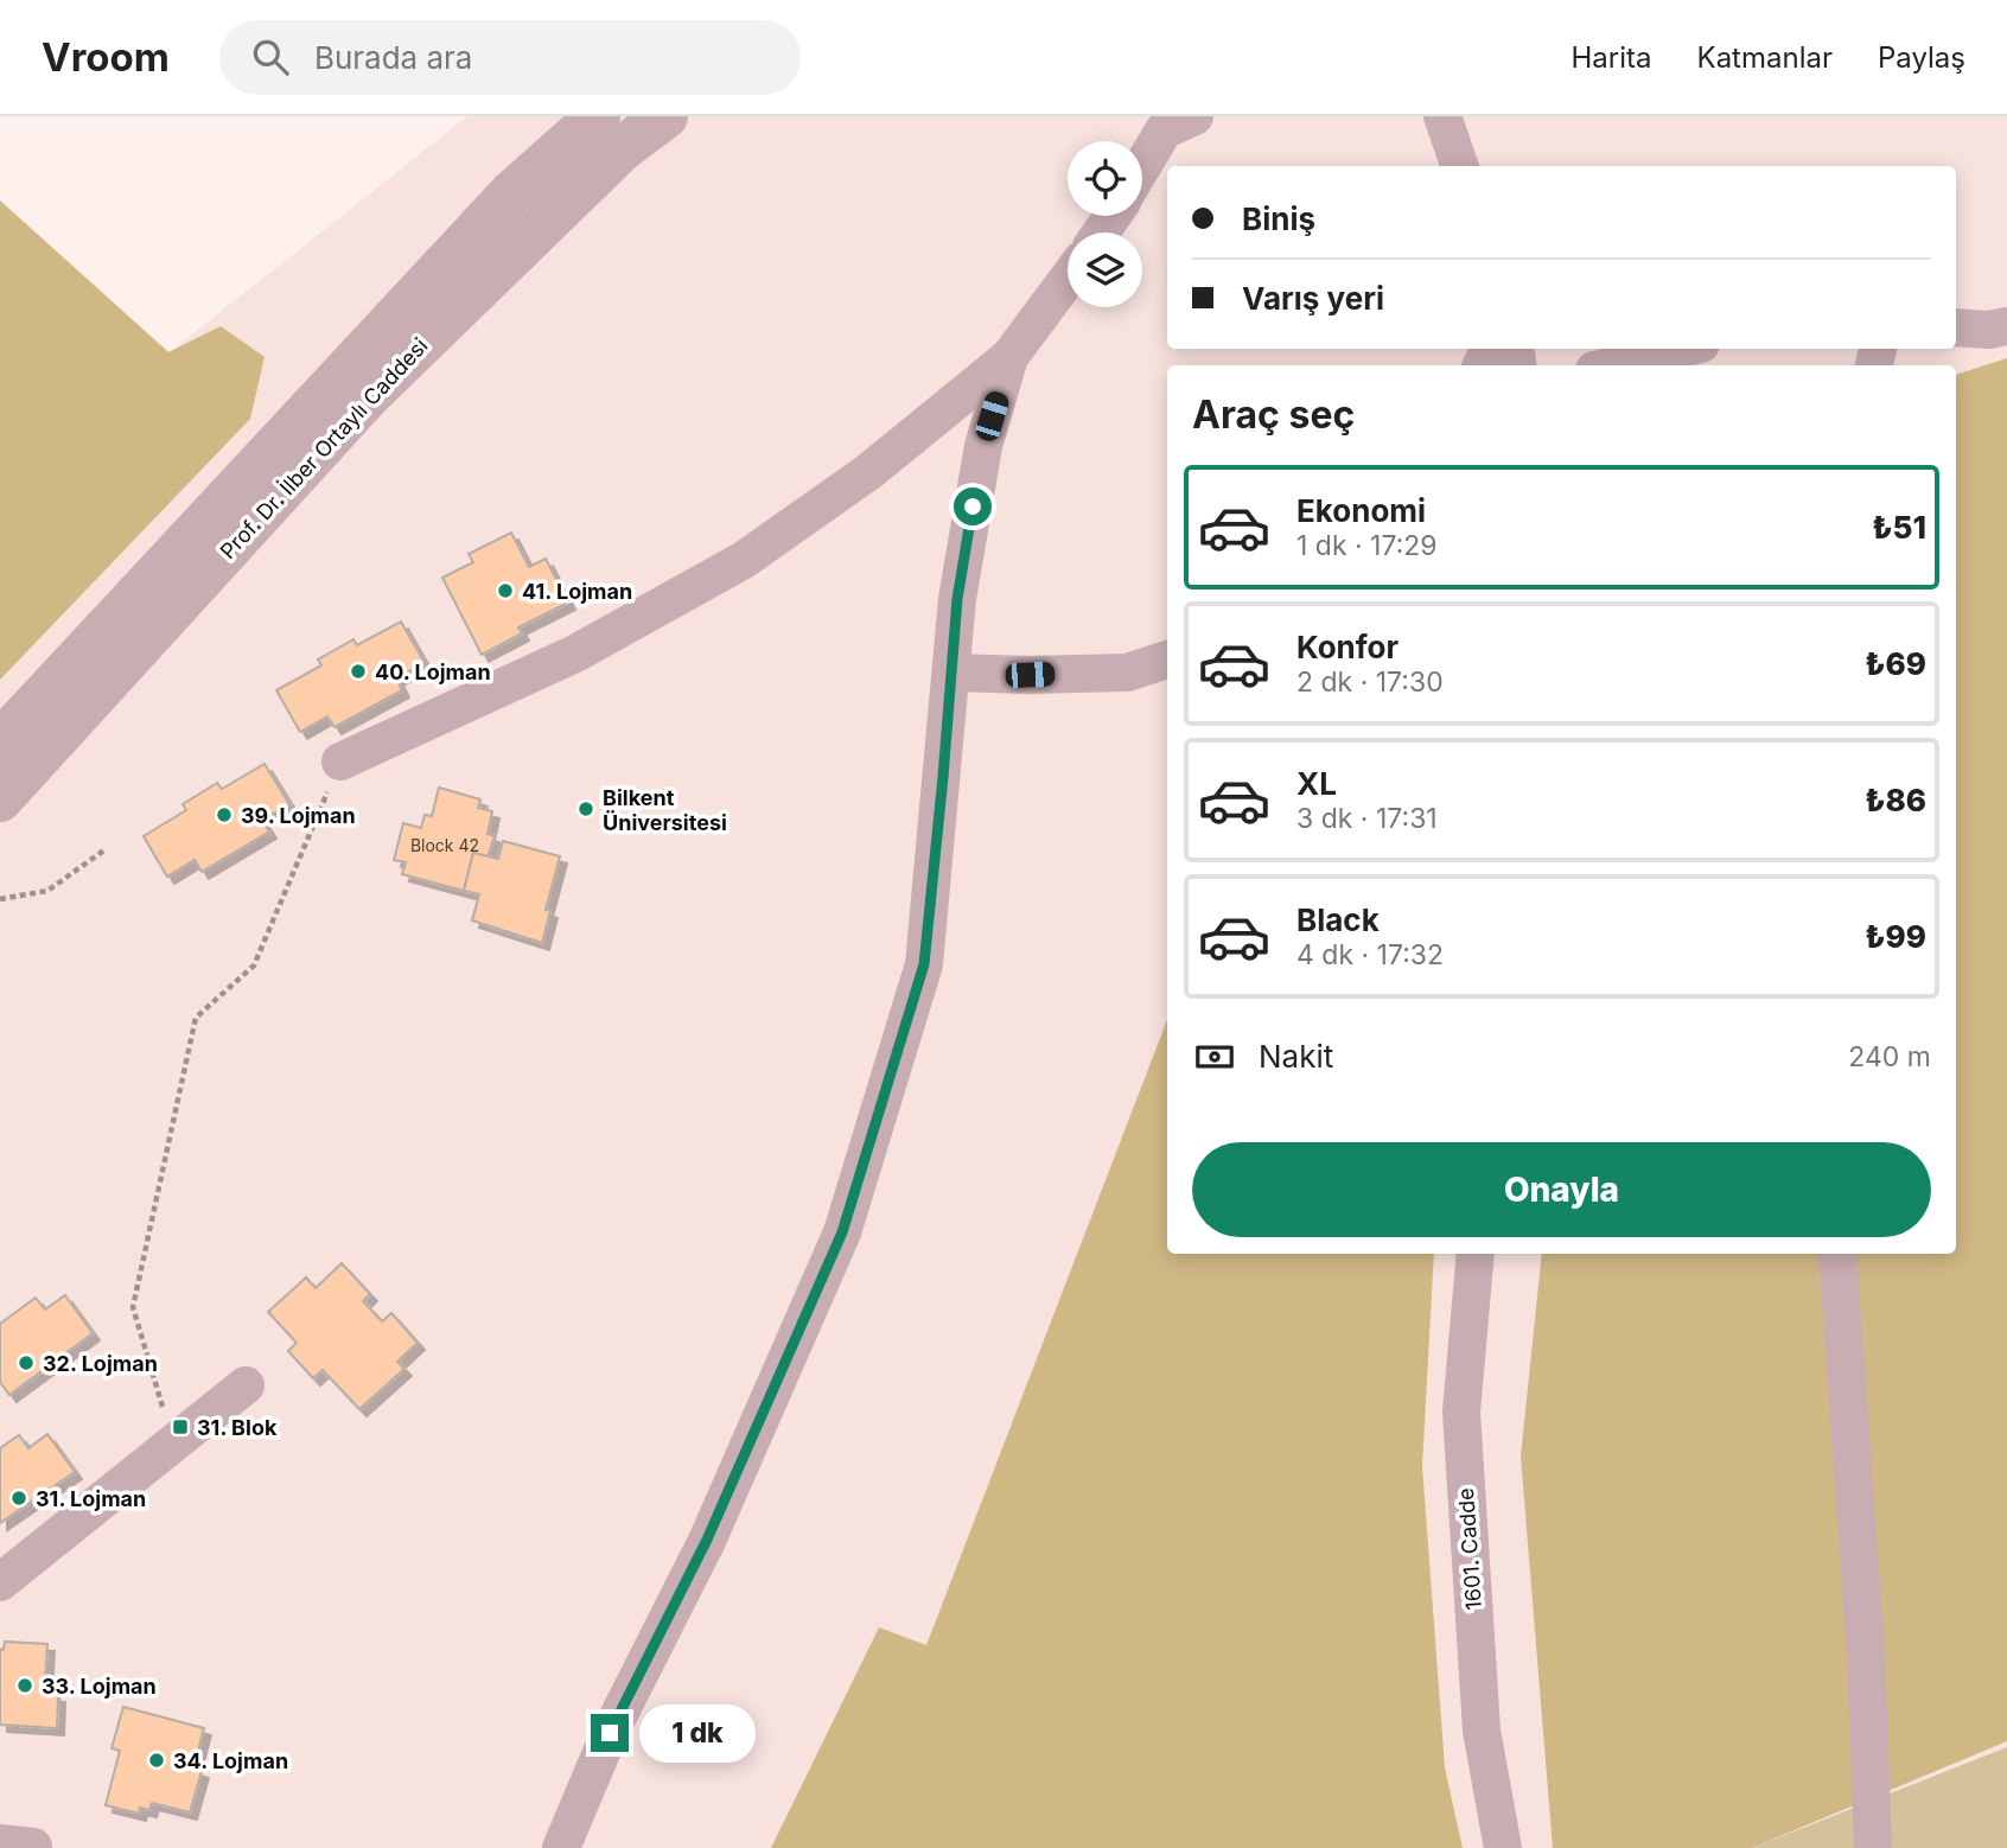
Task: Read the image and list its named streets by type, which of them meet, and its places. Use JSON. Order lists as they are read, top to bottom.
{
  "streets": {
    "street": ["Prof. Dr. İlber Ortaylı Caddesi", "1601. Cadde"]
  },
  "places": {
    "other": [
      "41. Lojman",
      "40. Lojman",
      "Bilkent Üniversitesi",
      "39. Lojman",
      "32. Lojman",
      "31. Lojman",
      "33. Lojman",
      "34. Lojman"
    ],
    "transit": ["31. Blok"]
  },
  "house_numbers": ["Block 42"],
  "page": {
    "header": "Vroom",
    "search": "Burada ara",
    "nav": ["Harita", "Katmanlar", "Paylaş"],
    "banner": ["Biniş", "Varış yeri"],
    "heading": "Araç seç",
    "list": [
      {
        "name": "Ekonomi",
        "note": "1 dk · 17:29",
        "value": "₺51"
      },
      {
        "name": "Konfor",
        "note": "2 dk · 17:30",
        "value": "₺69"
      },
      {
        "name": "XL",
        "note": "3 dk · 17:31",
        "value": "₺86"
      },
      {
        "name": "Black",
        "note": "4 dk · 17:32",
        "value": "₺99"
      }
    ],
    "pay": ["Nakit", "240 m"],
    "buttons": "Onayla",
    "bubble": "1 dk"
  }
}
